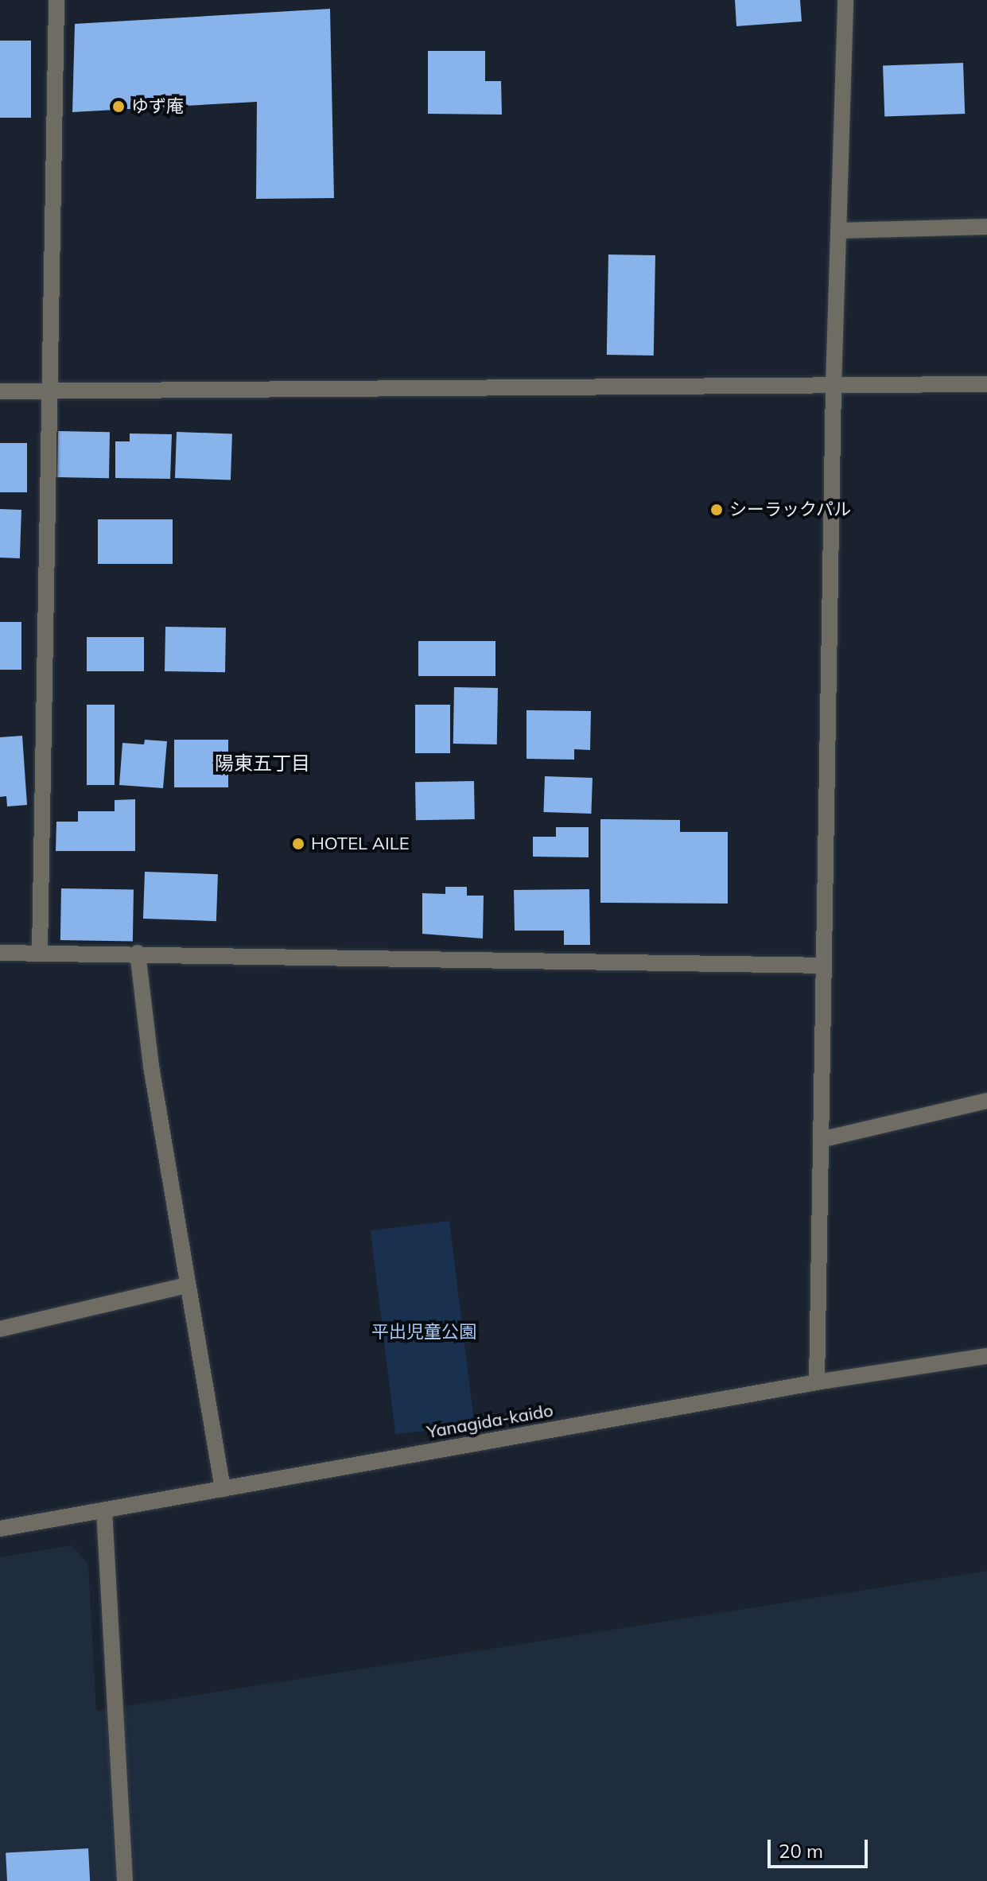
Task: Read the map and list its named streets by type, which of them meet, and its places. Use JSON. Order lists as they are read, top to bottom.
{
  "streets": {
    "street": ["Yanagida-kaido"]
  },
  "districts": ["陽東五丁目"],
  "parks": ["平出児童公園"],
  "places": ["ゆず庵", "シーラックパル", "HOTEL AILE"],
  "scale_bar": "20 m"
}
